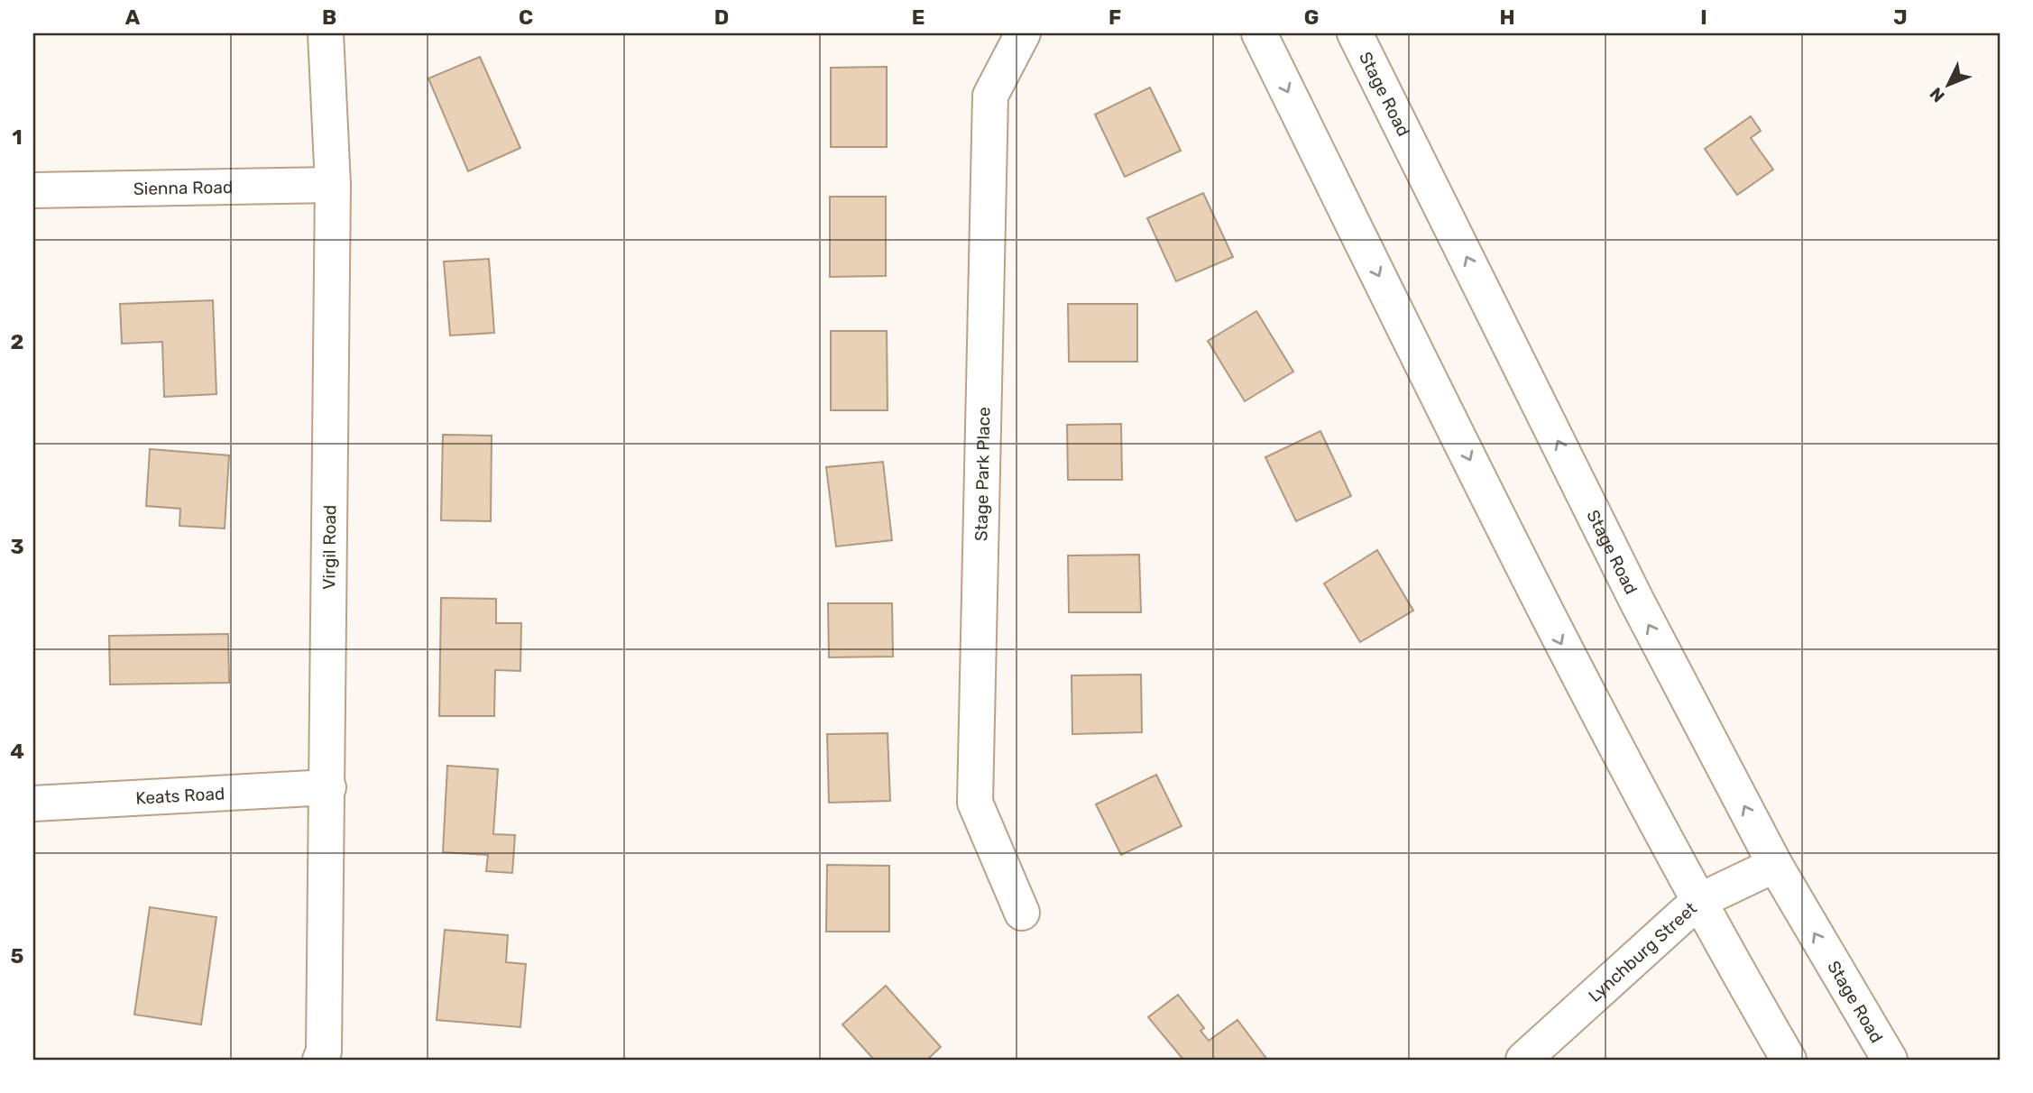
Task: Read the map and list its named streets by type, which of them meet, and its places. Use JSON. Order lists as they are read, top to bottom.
{
  "streets": {
    "street": [
      "Stage Road",
      "Sienna Road",
      "Stage Park Place",
      "Virgil Road",
      "Keats Road",
      "Lynchburg Street"
    ]
  },
  "crossings": [
    ["Stage Road", "Lynchburg Street"],
    ["Sienna Road", "Virgil Road"],
    ["Virgil Road", "Keats Road"]
  ],
  "north": "bottom left",
  "grid": {
    "columns": [
      "A",
      "B",
      "C",
      "D",
      "E",
      "F",
      "G",
      "H",
      "I",
      "J"
    ],
    "rows": [
      "1",
      "2",
      "3",
      "4",
      "5"
    ]
  }
}
